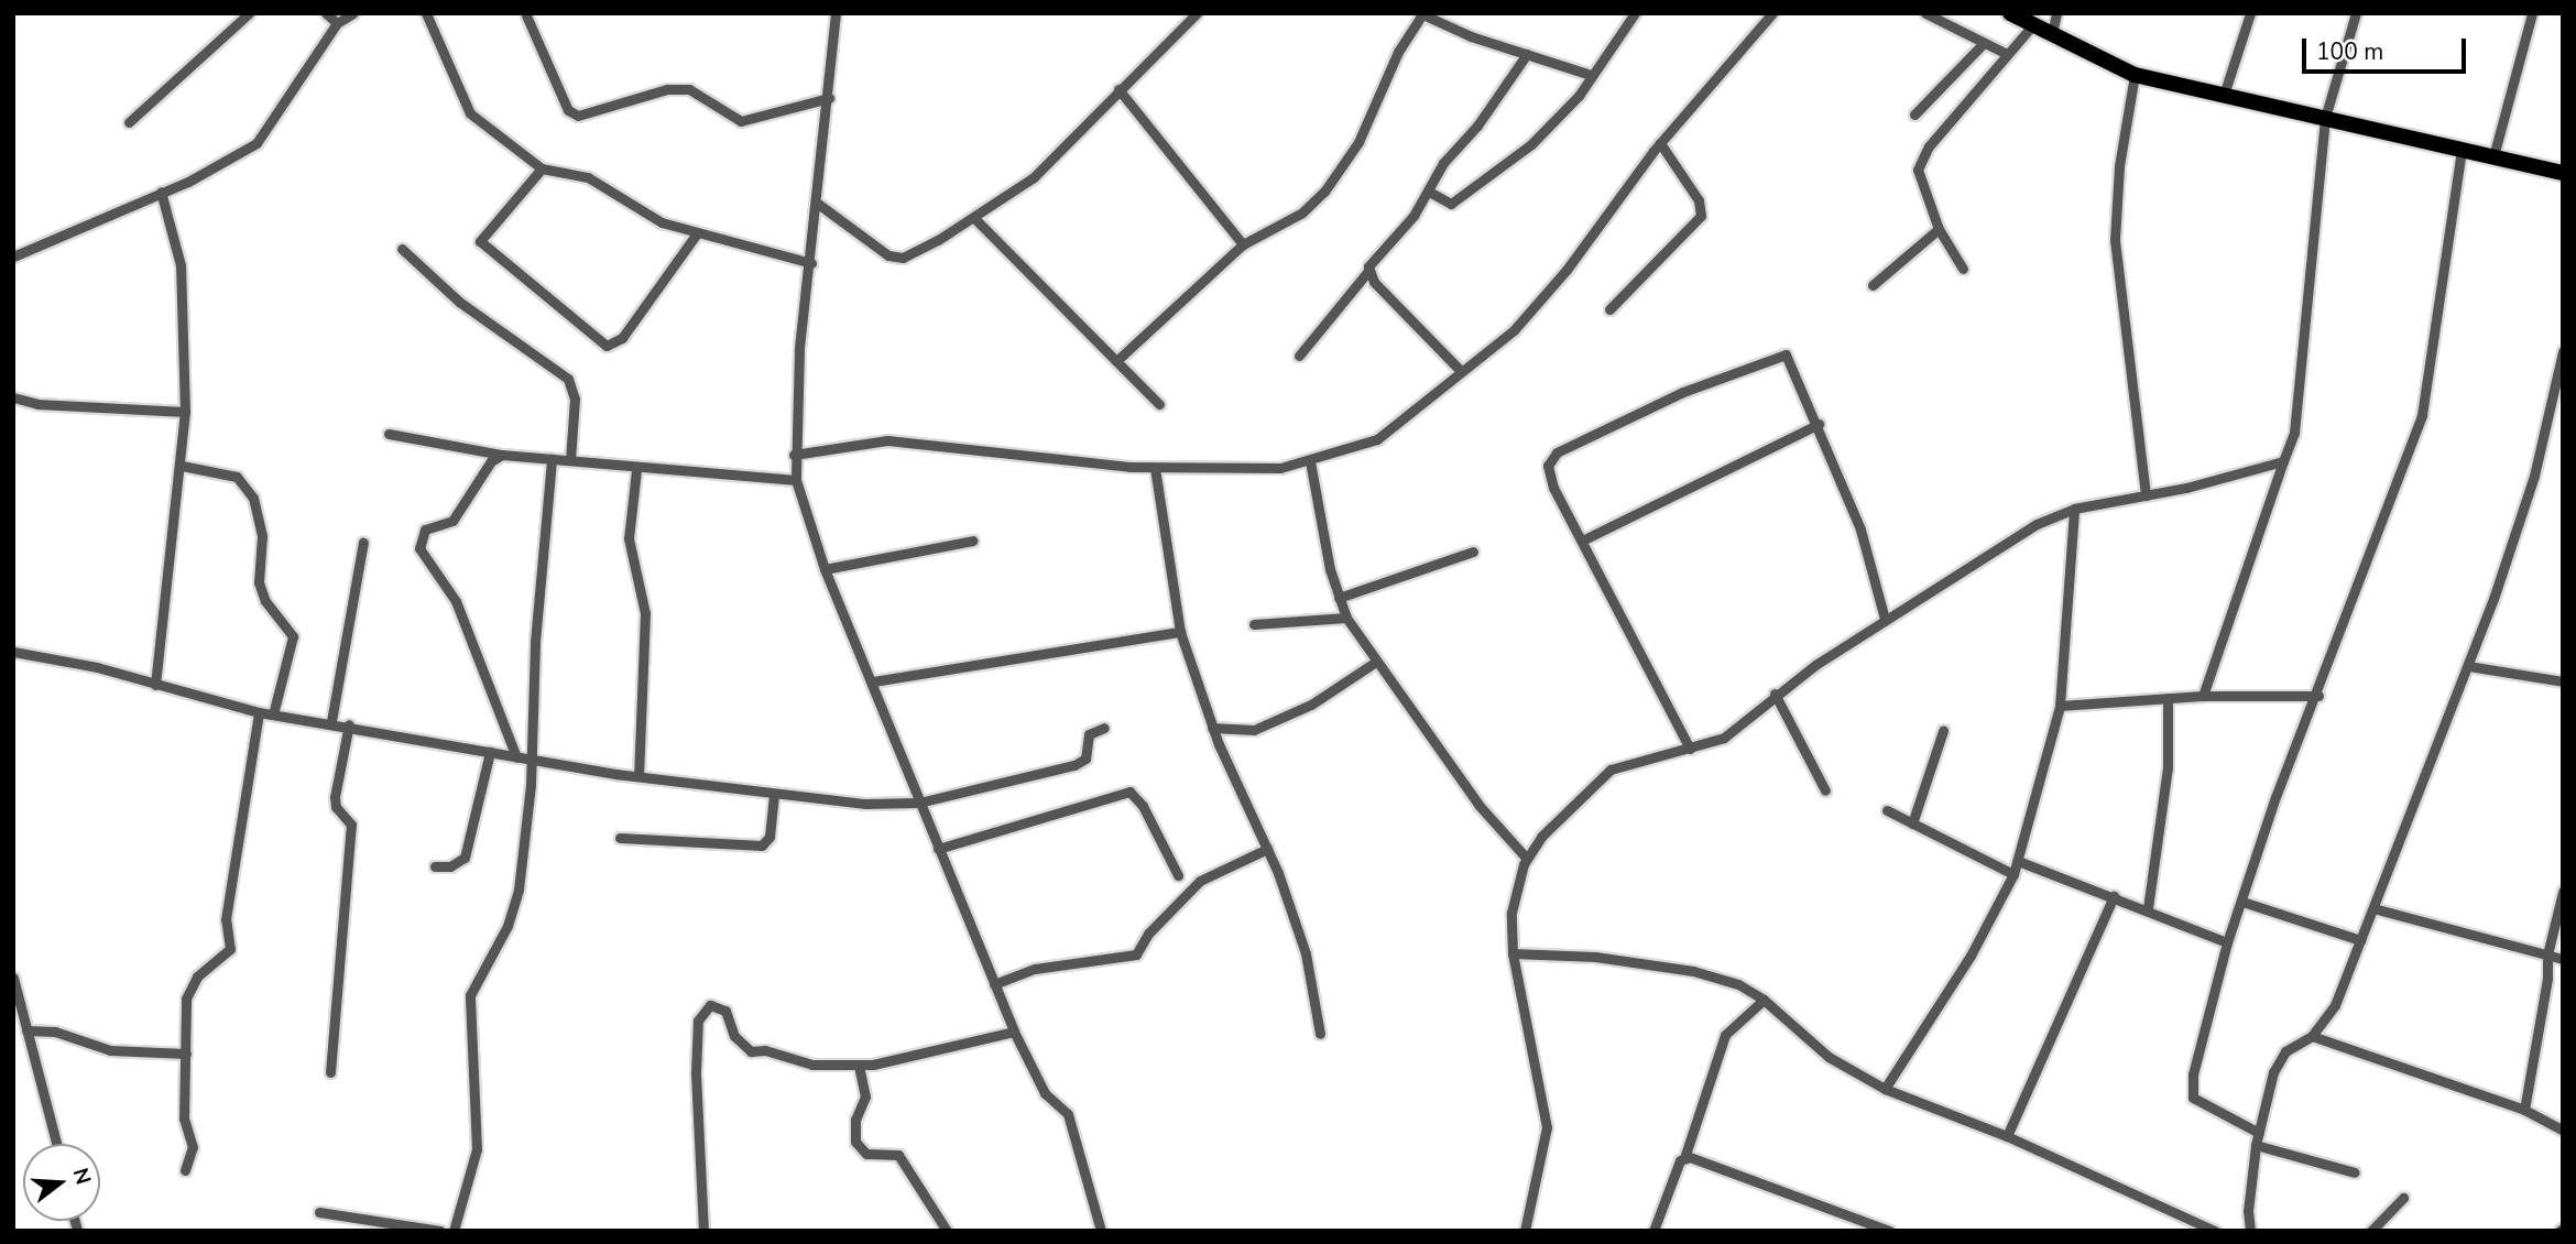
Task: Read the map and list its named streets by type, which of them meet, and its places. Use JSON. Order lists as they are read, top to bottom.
{
  "scale_bar": "100 m",
  "north": "right"
}
